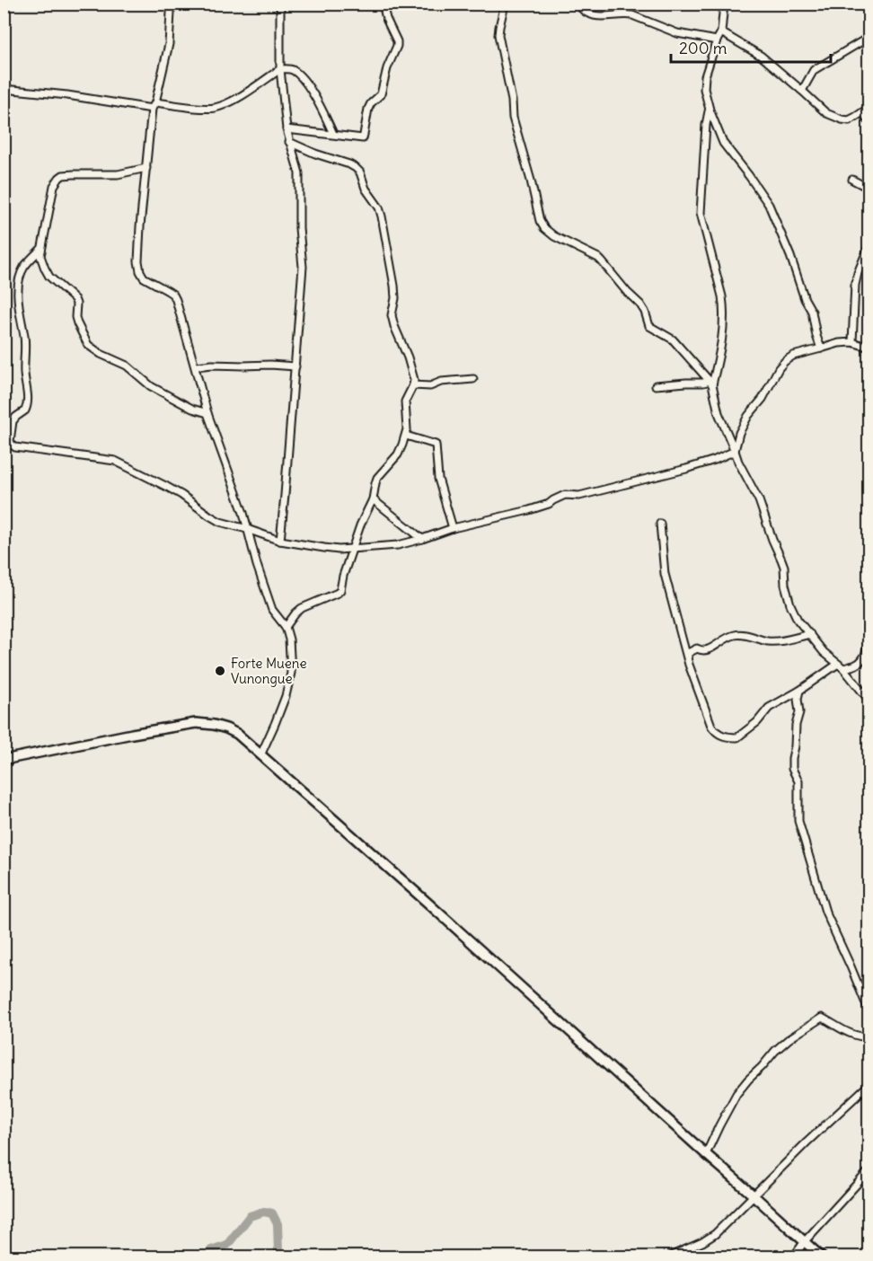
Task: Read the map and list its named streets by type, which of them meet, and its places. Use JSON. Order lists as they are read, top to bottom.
{
  "places": ["Forte Muene Vunongue"],
  "scale_bar": "200 m"
}
